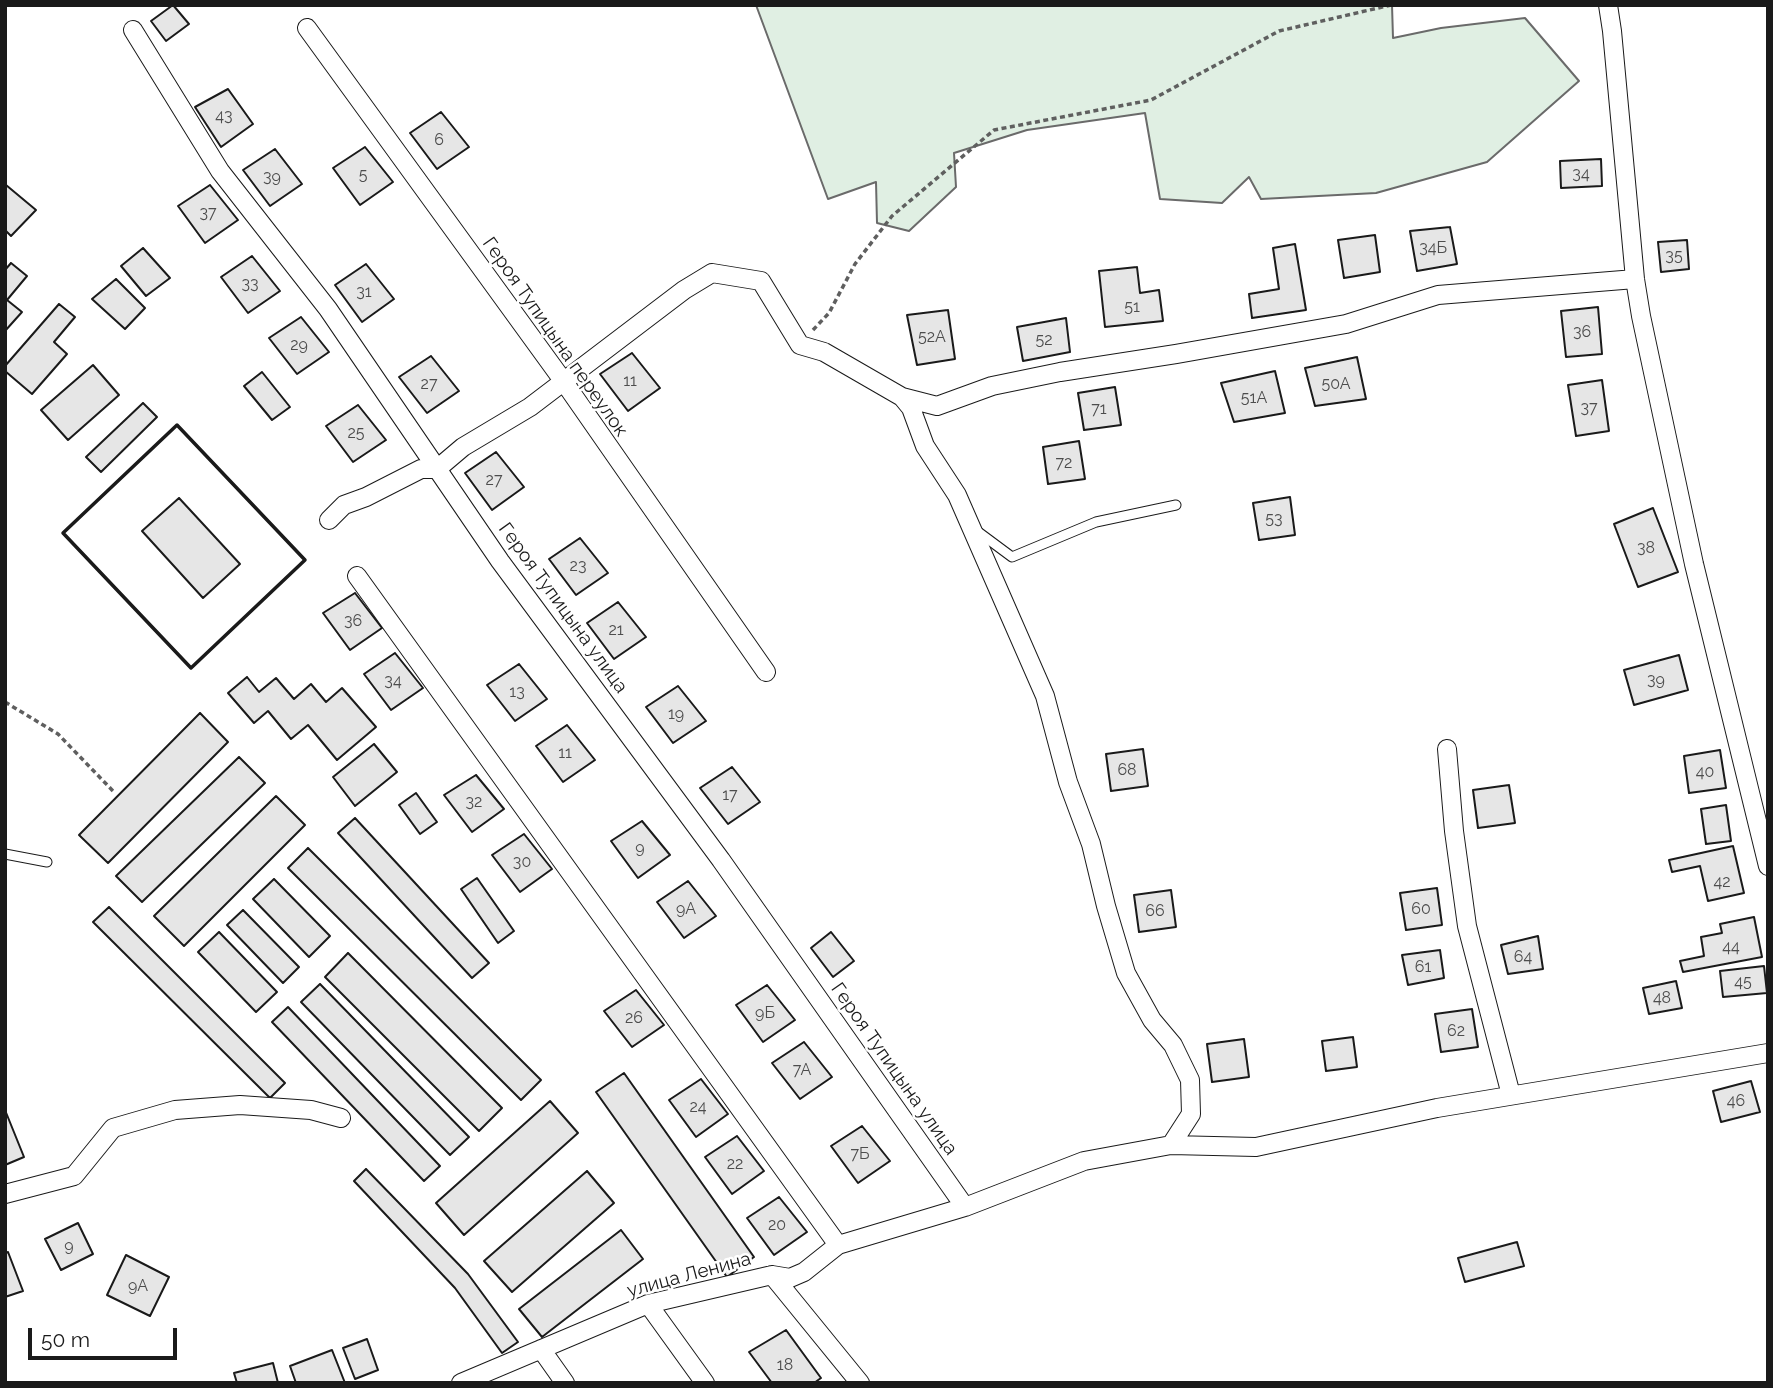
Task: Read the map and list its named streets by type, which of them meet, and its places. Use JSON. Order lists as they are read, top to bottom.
{
  "streets": {
    "street": ["Героя Тупицына переулок", "Героя Тупицына улица", "улица Ленина"]
  },
  "house_numbers": [
    "43",
    "6",
    "34",
    "5",
    "39",
    "37",
    "34Б",
    "35",
    "33",
    "31",
    "51",
    "36",
    "52А",
    "52",
    "29",
    "11",
    "27",
    "50А",
    "51А",
    "37",
    "71",
    "25",
    "72",
    "27",
    "53",
    "38",
    "23",
    "36",
    "21",
    "39",
    "34",
    "13",
    "19",
    "11",
    "68",
    "40",
    "17",
    "32",
    "9",
    "30",
    "42",
    "9А",
    "60",
    "66",
    "44",
    "64",
    "61",
    "45",
    "48",
    "9Б",
    "26",
    "62",
    "7А",
    "46",
    "24",
    "7Б",
    "22",
    "20",
    "9",
    "9А",
    "18"
  ],
  "scale_bar": "50 m"
}
